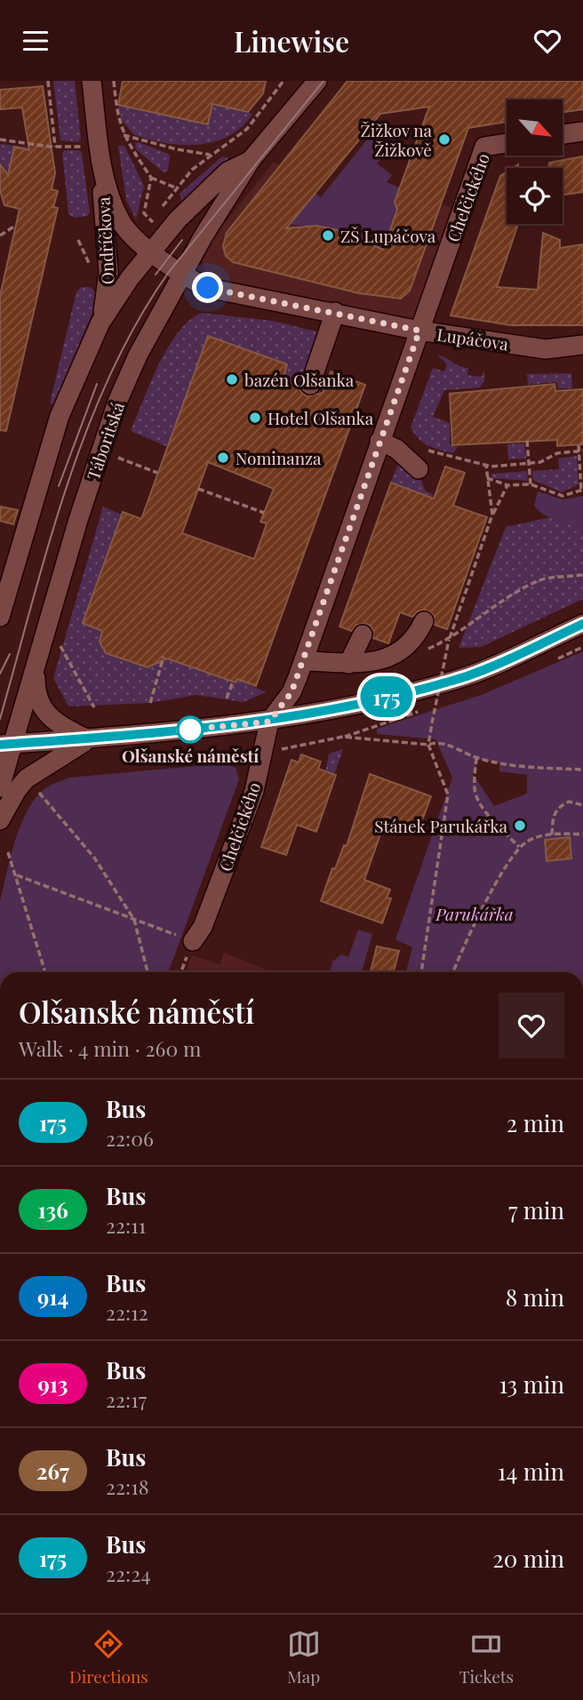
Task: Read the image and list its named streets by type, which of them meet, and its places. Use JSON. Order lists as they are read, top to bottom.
{
  "streets": {
    "street": [
      "Chelčického",
      "Ondříčkova",
      "Lupáčova",
      "Táboritská"
    ]
  },
  "crossings": [
    ["Chelčického", "Lupáčova"],
    ["Ondříčkova", "Lupáčova"],
    ["Ondříčkova", "Táboritská"],
    ["Lupáčova", "Táboritská"]
  ],
  "parks": ["Parukářka"],
  "places": [
    "Žižkov na Žižkově",
    "ZŠ Lupáčova",
    "bazén Olšanka",
    "Hotel Olšanka",
    "Nominanza",
    "Olšanské náměstí",
    "Stánek Parukářka"
  ],
  "lines": ["bus line 175"],
  "north": "bottom right",
  "page": {
    "header": "Linewise",
    "on_map": "175",
    "heading": ["Olšanské náměstí", "Walk · 4 min · 260 m"],
    "list": [
      {
        "mark": "175",
        "name": "Bus",
        "note": "22:06",
        "value": "2 min"
      },
      {
        "mark": "136",
        "name": "Bus",
        "note": "22:11",
        "value": "7 min"
      },
      {
        "mark": "914",
        "name": "Bus",
        "note": "22:12",
        "value": "8 min"
      },
      {
        "mark": "913",
        "name": "Bus",
        "note": "22:17",
        "value": "13 min"
      },
      {
        "mark": "267",
        "name": "Bus",
        "note": "22:18",
        "value": "14 min"
      },
      {
        "mark": "175",
        "name": "Bus",
        "note": "22:24",
        "value": "20 min"
      }
    ],
    "tabs": ["Directions", "Map", "Tickets"]
  }
}
